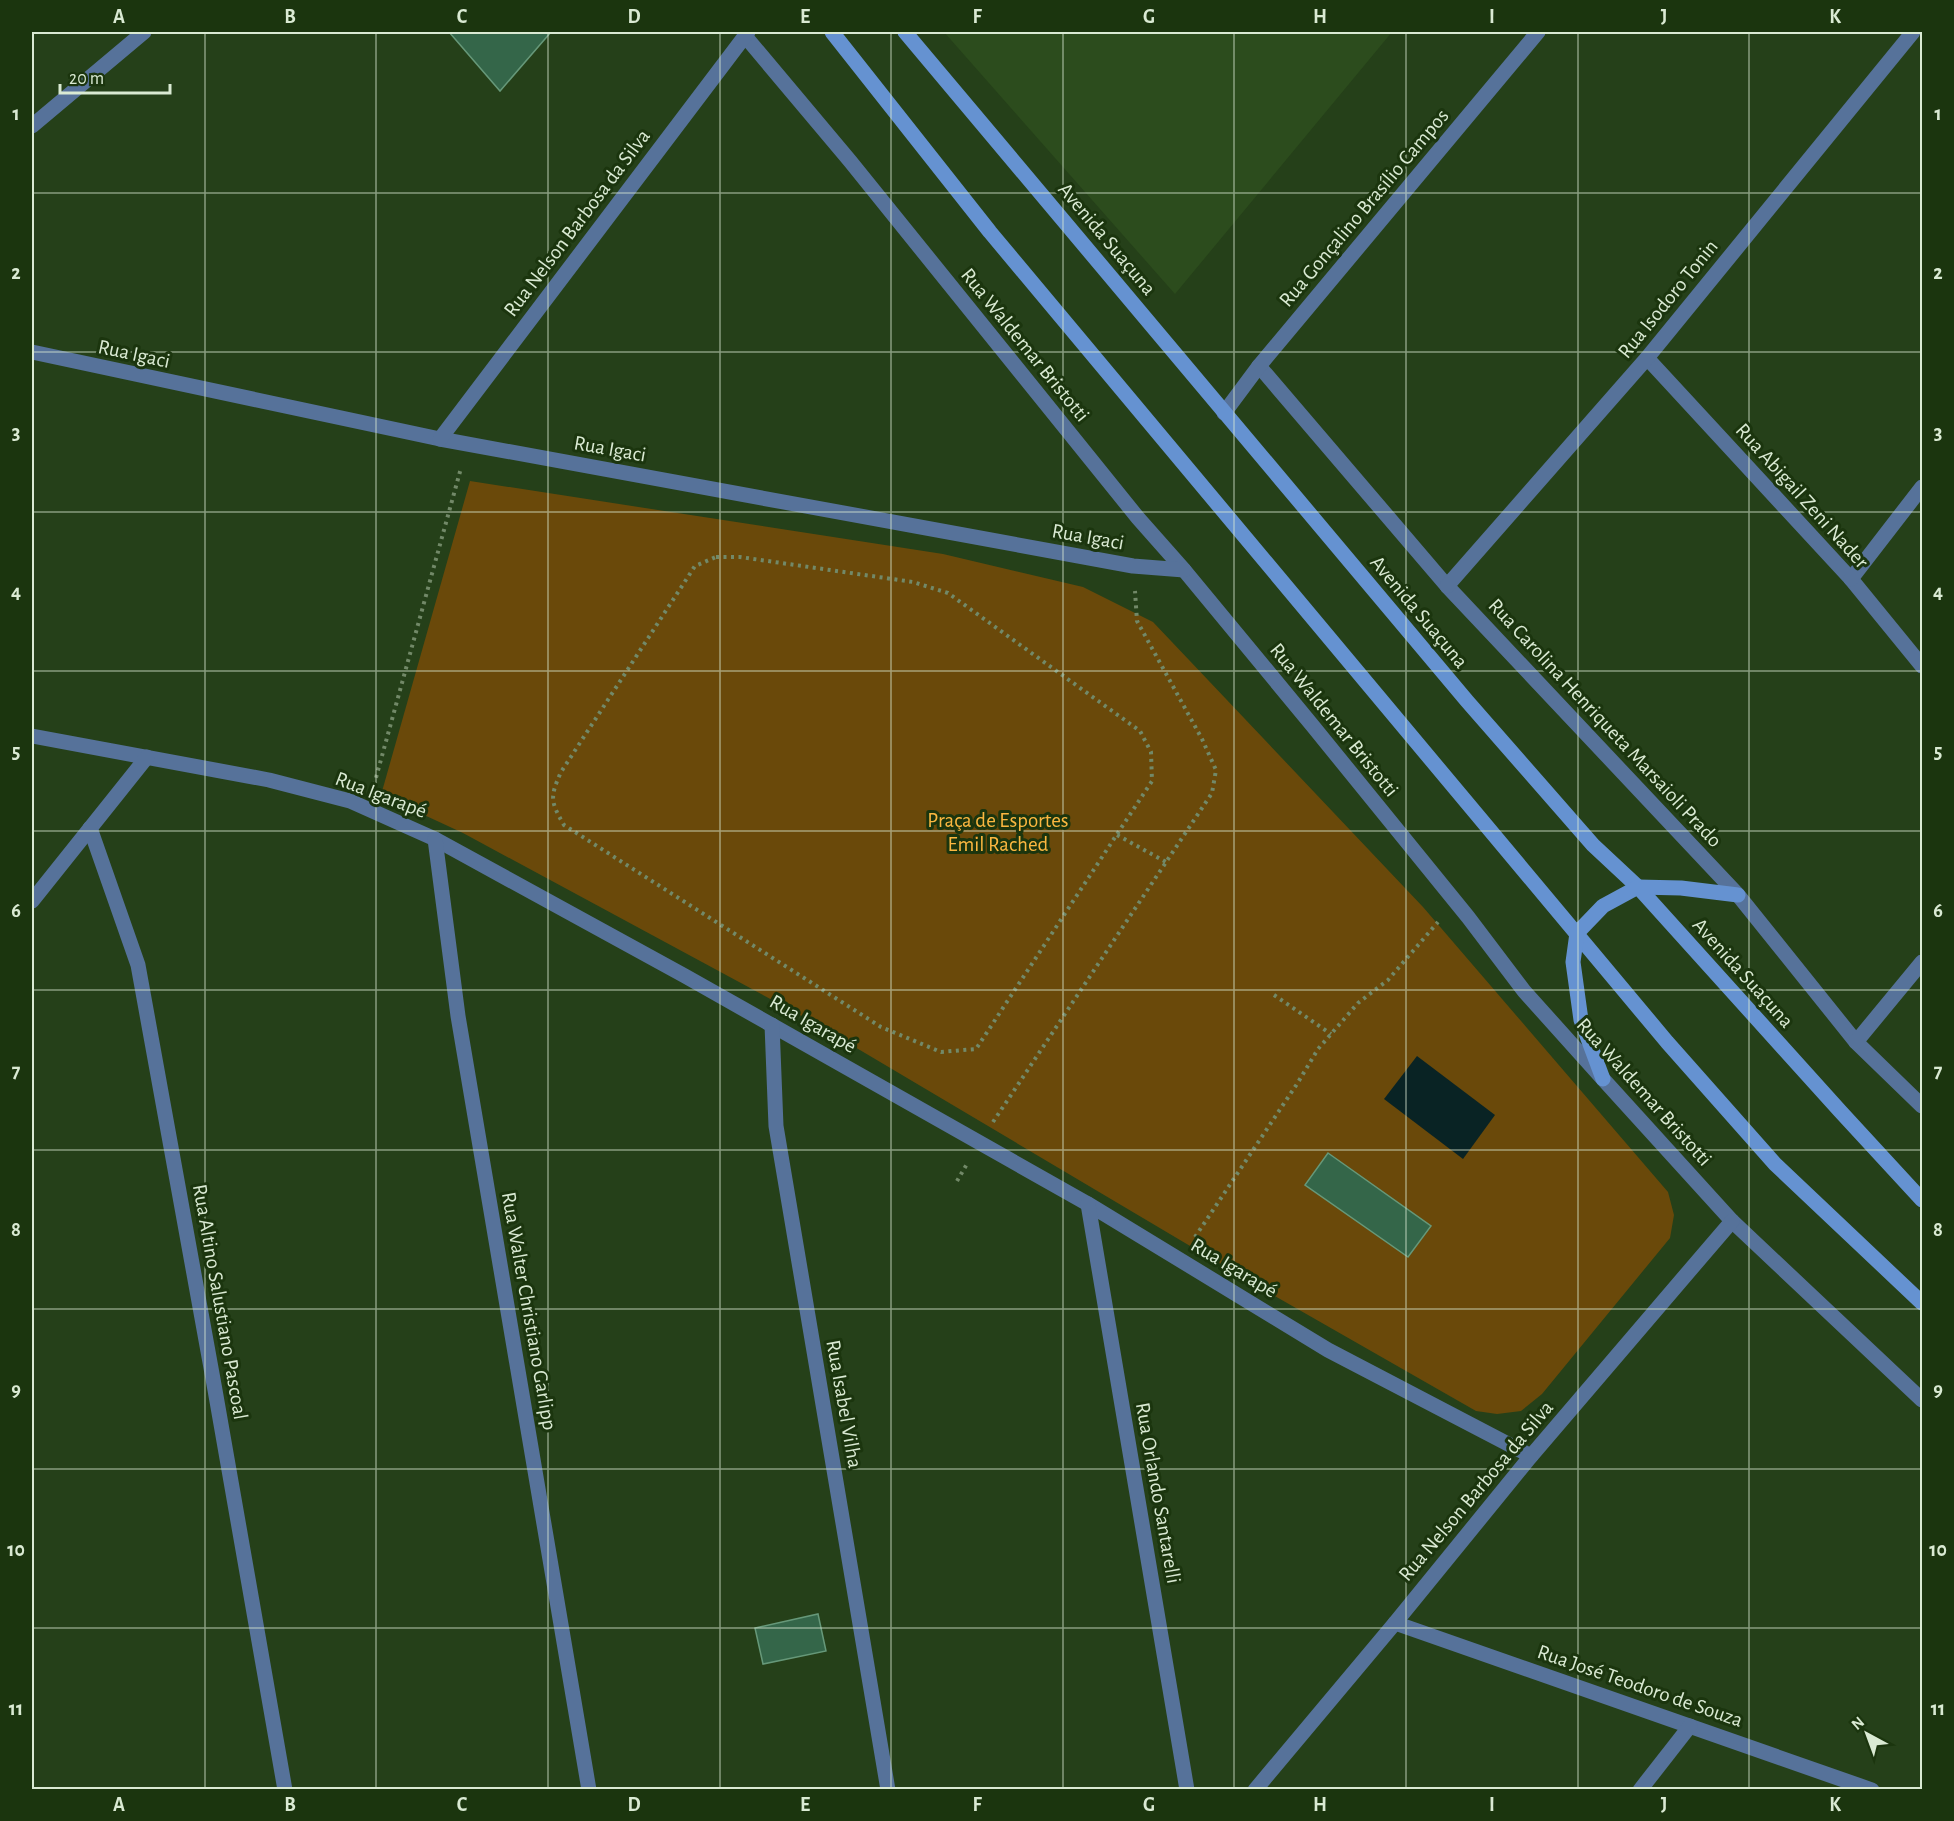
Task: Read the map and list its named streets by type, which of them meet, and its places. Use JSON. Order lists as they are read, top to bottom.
{
  "streets": {
    "main road": ["Avenida Suaçuna"],
    "street": [
      "Rua Gonçalino Brasílio Campos",
      "Rua Nelson Barbosa da Silva",
      "Rua Isodoro Tonin",
      "Rua Waldemar Bristotti",
      "Rua Igaci",
      "Rua Abigail Zeni Nader",
      "Rua Carolina Henriqueta Marsaioli Prado",
      "Rua Igarapé",
      "Rua Altino Salustiano Pascoal",
      "Rua Walter Christiano Garlipp",
      "Rua Isabel Vilha",
      "Rua Orlando Santarelli",
      "Rua José Teodoro de Souza"
    ]
  },
  "crossings": [
    ["Rua Gonçalino Brasílio Campos", "Avenida Suaçuna"],
    ["Rua Gonçalino Brasílio Campos", "Rua Carolina Henriqueta Marsaioli Prado"],
    ["Rua Nelson Barbosa da Silva", "Rua Waldemar Bristotti"],
    ["Rua Nelson Barbosa da Silva", "Rua Igaci"],
    ["Rua Nelson Barbosa da Silva", "Rua Igarapé"],
    ["Rua Nelson Barbosa da Silva", "Rua José Teodoro de Souza"],
    ["Rua Isodoro Tonin", "Rua Abigail Zeni Nader"],
    ["Rua Isodoro Tonin", "Rua Carolina Henriqueta Marsaioli Prado"],
    ["Rua Waldemar Bristotti", "Rua Igaci"],
    ["Rua Igarapé", "Rua Walter Christiano Garlipp"],
    ["Rua Igarapé", "Rua Isabel Vilha"],
    ["Rua Igarapé", "Rua Orlando Santarelli"]
  ],
  "parks": ["Praça de Esportes Emil Rached"],
  "scale_bar": "20 m",
  "north": "top left",
  "grid": {
    "columns": [
      "A",
      "B",
      "C",
      "D",
      "E",
      "F",
      "G",
      "H",
      "I",
      "J",
      "K"
    ],
    "rows": [
      "1",
      "2",
      "3",
      "4",
      "5",
      "6",
      "7",
      "8",
      "9",
      "10",
      "11"
    ]
  }
}
